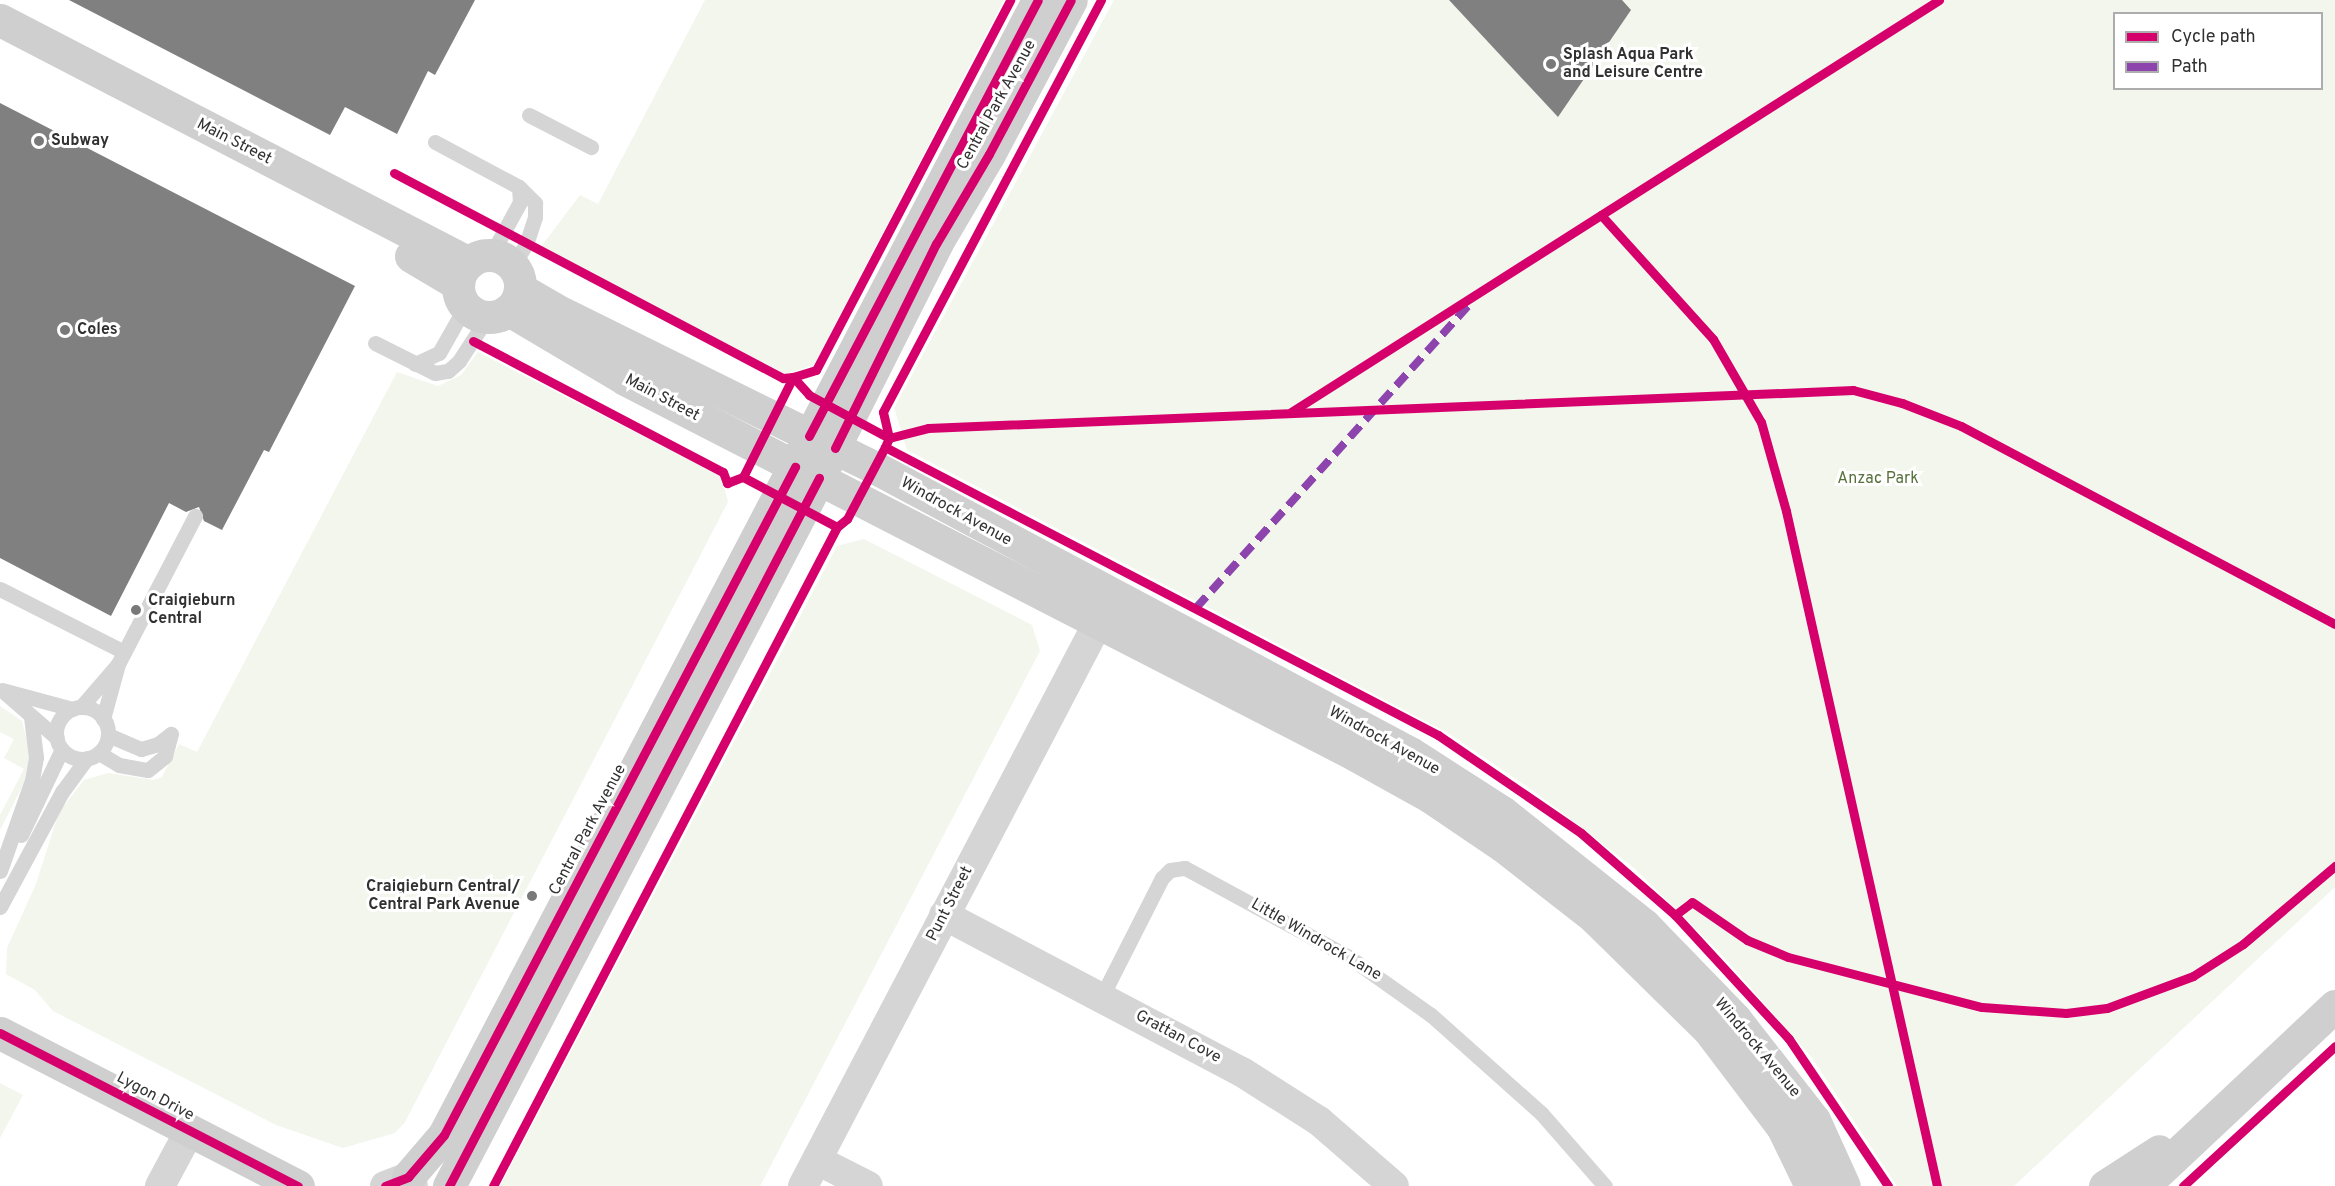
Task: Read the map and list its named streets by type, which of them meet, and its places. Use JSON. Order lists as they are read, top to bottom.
{
  "streets": {
    "street": [
      "Central Park Avenue",
      "Main Street",
      "Windrock Avenue",
      "Punt Street",
      "Grattan Cove",
      "Lygon Drive"
    ],
    "lane": ["Little Windrock Lane"]
  },
  "crossings": [
    ["Central Park Avenue", "Main Street"],
    ["Central Park Avenue", "Windrock Avenue"],
    ["Main Street", "Windrock Avenue"],
    ["Windrock Avenue", "Punt Street"],
    ["Punt Street", "Grattan Cove"],
    ["Little Windrock Lane", "Grattan Cove"]
  ],
  "parks": ["Anzac Park"],
  "places": [
    "Splash Aqua Park and Leisure Centre",
    "Subway",
    "Coles",
    "Craigieburn Central",
    "Craigieburn Central/ Central Park Avenue"
  ],
  "legend": ["Cycle path", "Path"]
}
